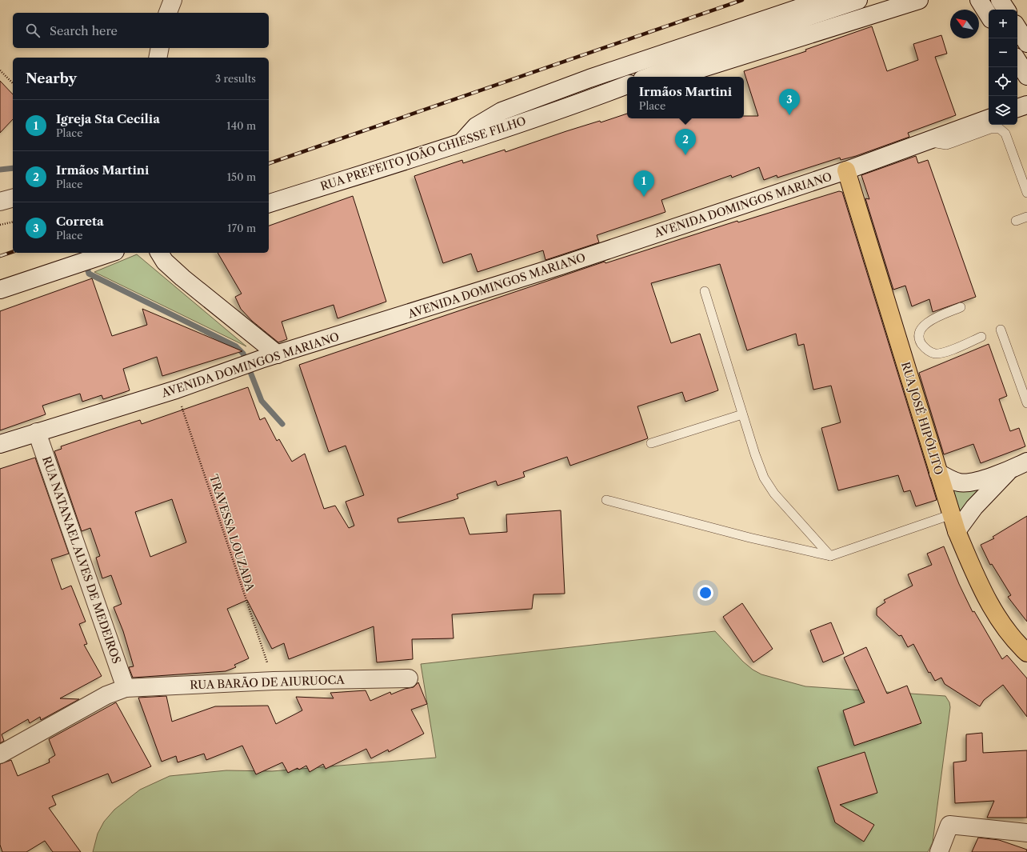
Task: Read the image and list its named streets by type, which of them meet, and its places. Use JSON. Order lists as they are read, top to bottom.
{
  "streets": {
    "main road": [
      "RUA PREFEITO JOÃO CHIESSE FILHO",
      "AVENIDA DOMINGOS MARIANO",
      "RUA JOSÉ HIPÓLITO",
      "RUA NATANAEL ALVES DE MEDEIROS",
      "RUA BARÃO DE AIURUOCA"
    ],
    "path": ["TRAVESSA LOUZADA"]
  },
  "crossings": [
    ["AVENIDA DOMINGOS MARIANO", "RUA JOSÉ HIPÓLITO"],
    ["AVENIDA DOMINGOS MARIANO", "TRAVESSA LOUZADA"],
    ["AVENIDA DOMINGOS MARIANO", "RUA NATANAEL ALVES DE MEDEIROS"],
    ["TRAVESSA LOUZADA", "RUA BARÃO DE AIURUOCA"],
    ["RUA NATANAEL ALVES DE MEDEIROS", "RUA BARÃO DE AIURUOCA"]
  ],
  "north": "top left",
  "page": {
    "map_buttons": ["+", "−"],
    "search": "Search here",
    "heading": ["Nearby", "3 results"],
    "popup": ["Irmãos Martini", "Place"],
    "pins": ["3", "2", "1"],
    "list": [
      {
        "mark": "1",
        "name": "Igreja Sta Cecília",
        "note": "Place",
        "value": "140 m"
      },
      {
        "mark": "2",
        "name": "Irmãos Martini",
        "note": "Place",
        "value": "150 m"
      },
      {
        "mark": "3",
        "name": "Correta",
        "note": "Place",
        "value": "170 m"
      }
    ]
  }
}
